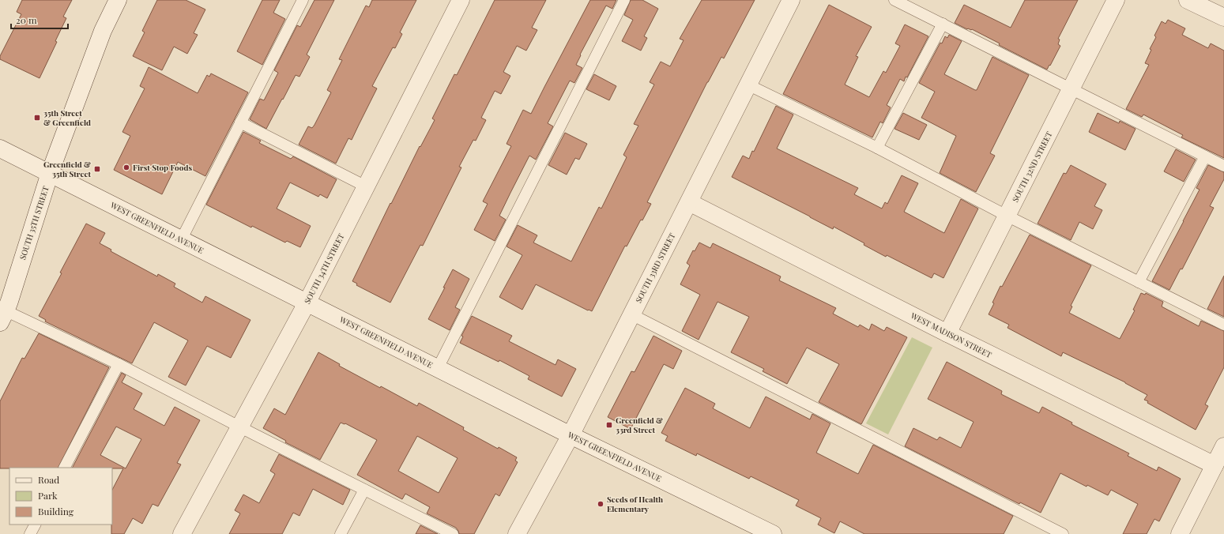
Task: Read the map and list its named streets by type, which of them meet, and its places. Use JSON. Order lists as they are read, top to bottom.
{
  "streets": {
    "street": [
      "SOUTH 32ND STREET",
      "SOUTH 35TH STREET",
      "WEST GREENFIELD AVENUE",
      "SOUTH 33RD STREET",
      "SOUTH 34TH STREET",
      "WEST MADISON STREET"
    ]
  },
  "crossings": [
    ["SOUTH 32ND STREET", "WEST MADISON STREET"],
    ["SOUTH 35TH STREET", "WEST GREENFIELD AVENUE"],
    ["WEST GREENFIELD AVENUE", "SOUTH 33RD STREET"],
    ["WEST GREENFIELD AVENUE", "SOUTH 34TH STREET"],
    ["SOUTH 33RD STREET", "WEST MADISON STREET"]
  ],
  "places": {
    "transit": ["35th Street & Greenfield", "Greenfield & 35th Street", "Greenfield & 33rd Street"],
    "other": ["First Stop Foods", "Seeds of Health Elementary"]
  },
  "legend": ["Road", "Park", "Building"],
  "scale_bar": "20 m"
}
